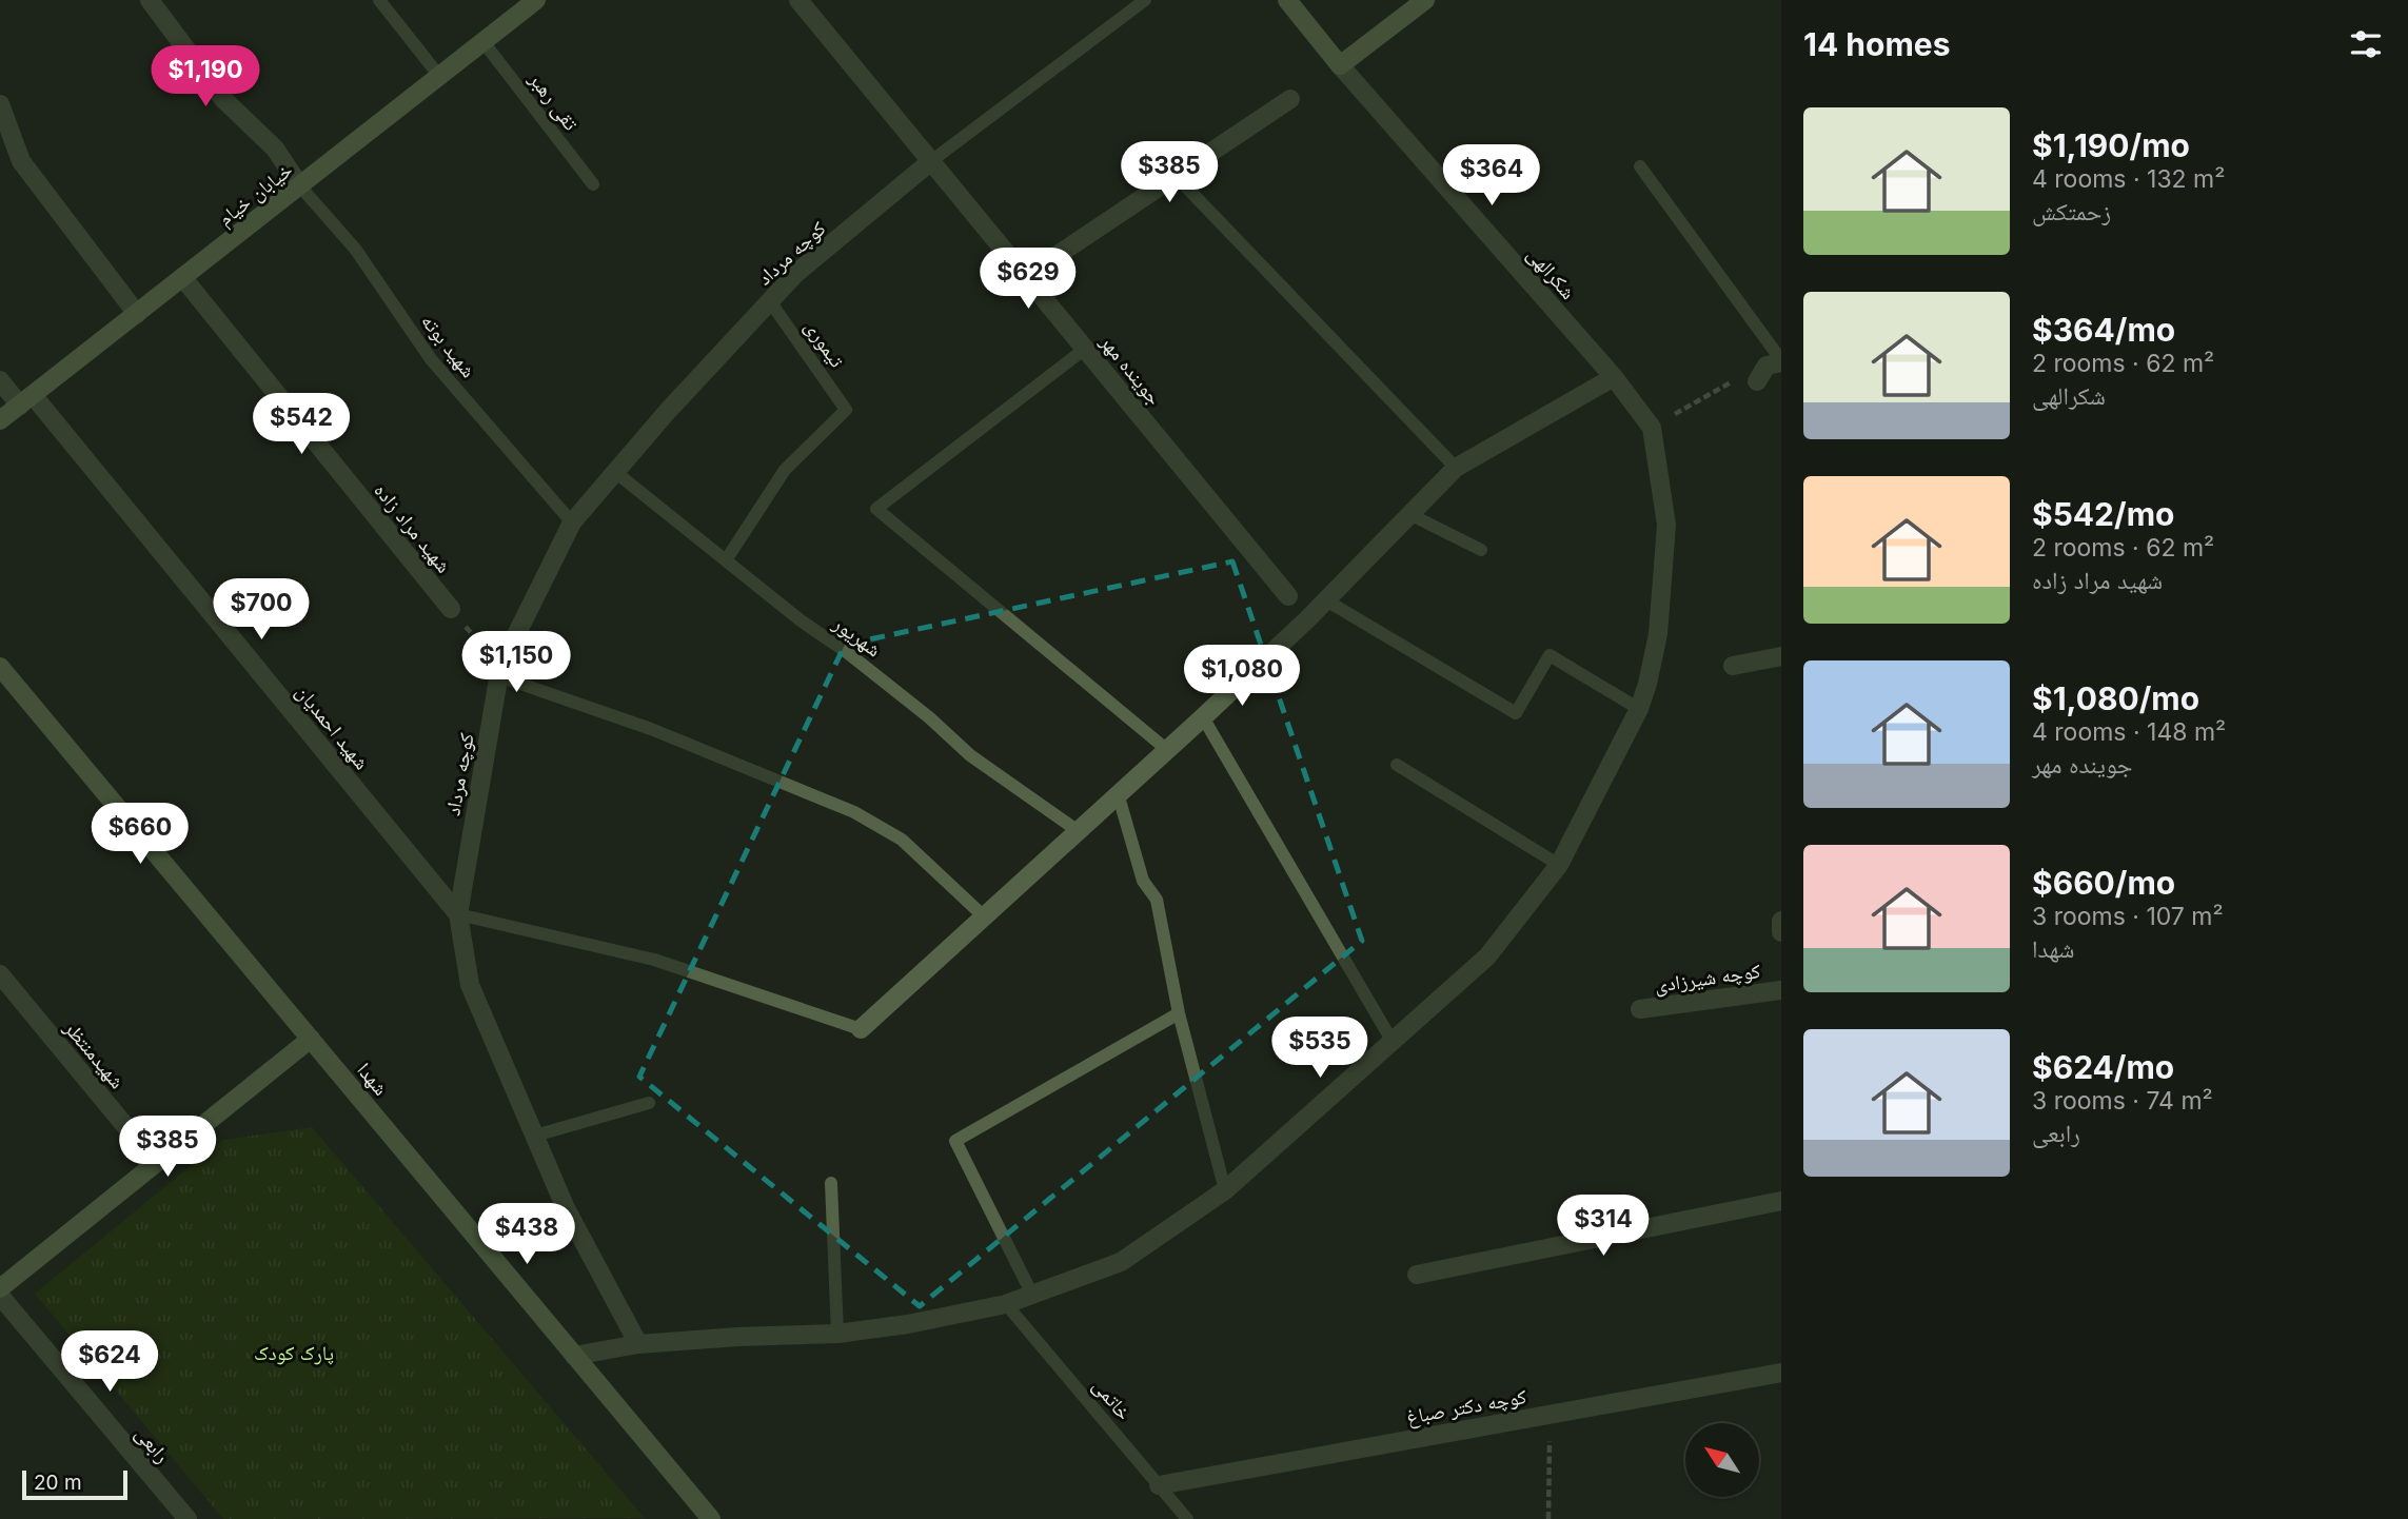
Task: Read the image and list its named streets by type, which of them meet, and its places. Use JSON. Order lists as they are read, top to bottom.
{
  "streets": {
    "street": [
      "خیابان خیام",
      "کوچه مرداد",
      "شکرالهی",
      "جوینده مهر",
      "شهید مراد زاده",
      "شهید احمدیان",
      "کوچه شیرزادی",
      "شهیدمنتظر",
      "شهدا",
      "کوچه دکتر صباغ",
      "رابعی"
    ],
    "lane": [
      "تقی رهبر",
      "تیموری",
      "شهید بوته",
      "شهریور",
      "خاتمی"
    ]
  },
  "crossings": [
    ["تقی رهبر", "خیابان خیام"],
    ["خیابان خیام", "شهید بوته"],
    ["خیابان خیام", "شهید مراد زاده"],
    ["خیابان خیام", "شهید احمدیان"],
    ["کوچه مرداد", "تیموری"],
    ["کوچه مرداد", "شهید بوته"],
    ["کوچه مرداد", "جوینده مهر"],
    ["کوچه مرداد", "شهریور"],
    ["کوچه مرداد", "شهید احمدیان"],
    ["تیموری", "شهریور"],
    ["خاتمی", "کوچه دکتر صباغ"]
  ],
  "parks": ["پارک کودک"],
  "scale_bar": "20 m",
  "north": "top left",
  "page": {
    "heading": "14 homes",
    "price": [
      "$1,190",
      "$385",
      "$364",
      "$629",
      "$542",
      "$700",
      "$1,150",
      "$1,080",
      "$660",
      "$535",
      "$385",
      "$314",
      "$438",
      "$624"
    ],
    "list": [
      {
        "name": "$1,190/mo",
        "note": "4 rooms · 132 m² · زحمتکش"
      },
      {
        "name": "$364/mo",
        "note": "2 rooms · 62 m² · شکرالهی"
      },
      {
        "name": "$542/mo",
        "note": "2 rooms · 62 m² · شهید مراد زاده"
      },
      {
        "name": "$1,080/mo",
        "note": "4 rooms · 148 m² · جوینده مهر"
      },
      {
        "name": "$660/mo",
        "note": "3 rooms · 107 m² · شهدا"
      },
      {
        "name": "$624/mo",
        "note": "3 rooms · 74 m² · رابعی"
      }
    ],
    "scale": "20 m"
  }
}
